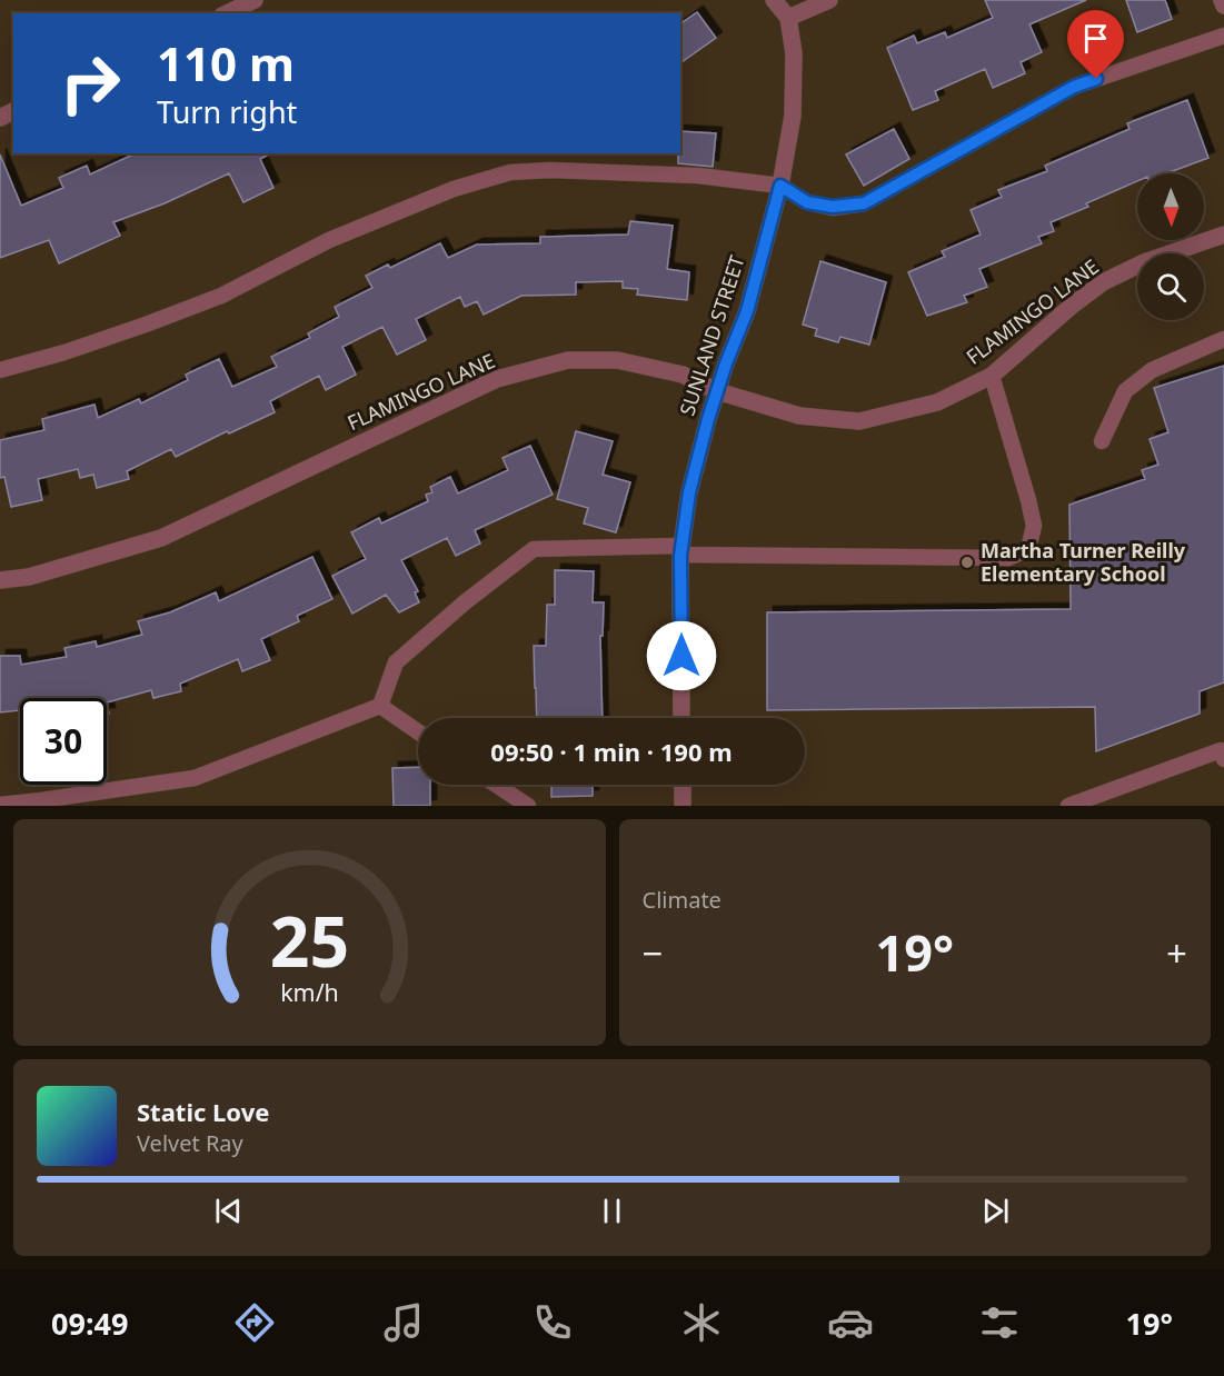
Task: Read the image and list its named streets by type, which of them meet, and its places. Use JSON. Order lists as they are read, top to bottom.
{
  "streets": {
    "street": ["FLAMINGO LANE", "SUNLAND STREET"]
  },
  "crossings": [
    ["FLAMINGO LANE", "SUNLAND STREET"]
  ],
  "places": ["Martha Turner Reilly Elementary School"],
  "north": "bottom",
  "page": {
    "turn": ["110 m", "Turn right"],
    "limit": "30",
    "trip": "09:50 · 1 min · 190 m",
    "tile": "Climate",
    "heat": ["−", "19°", "+"],
    "song": ["Static Love", "Velvet Ray"],
    "tabs": ["09:49", "19°"],
    "gauge": ["25", "km/h"]
  }
}
